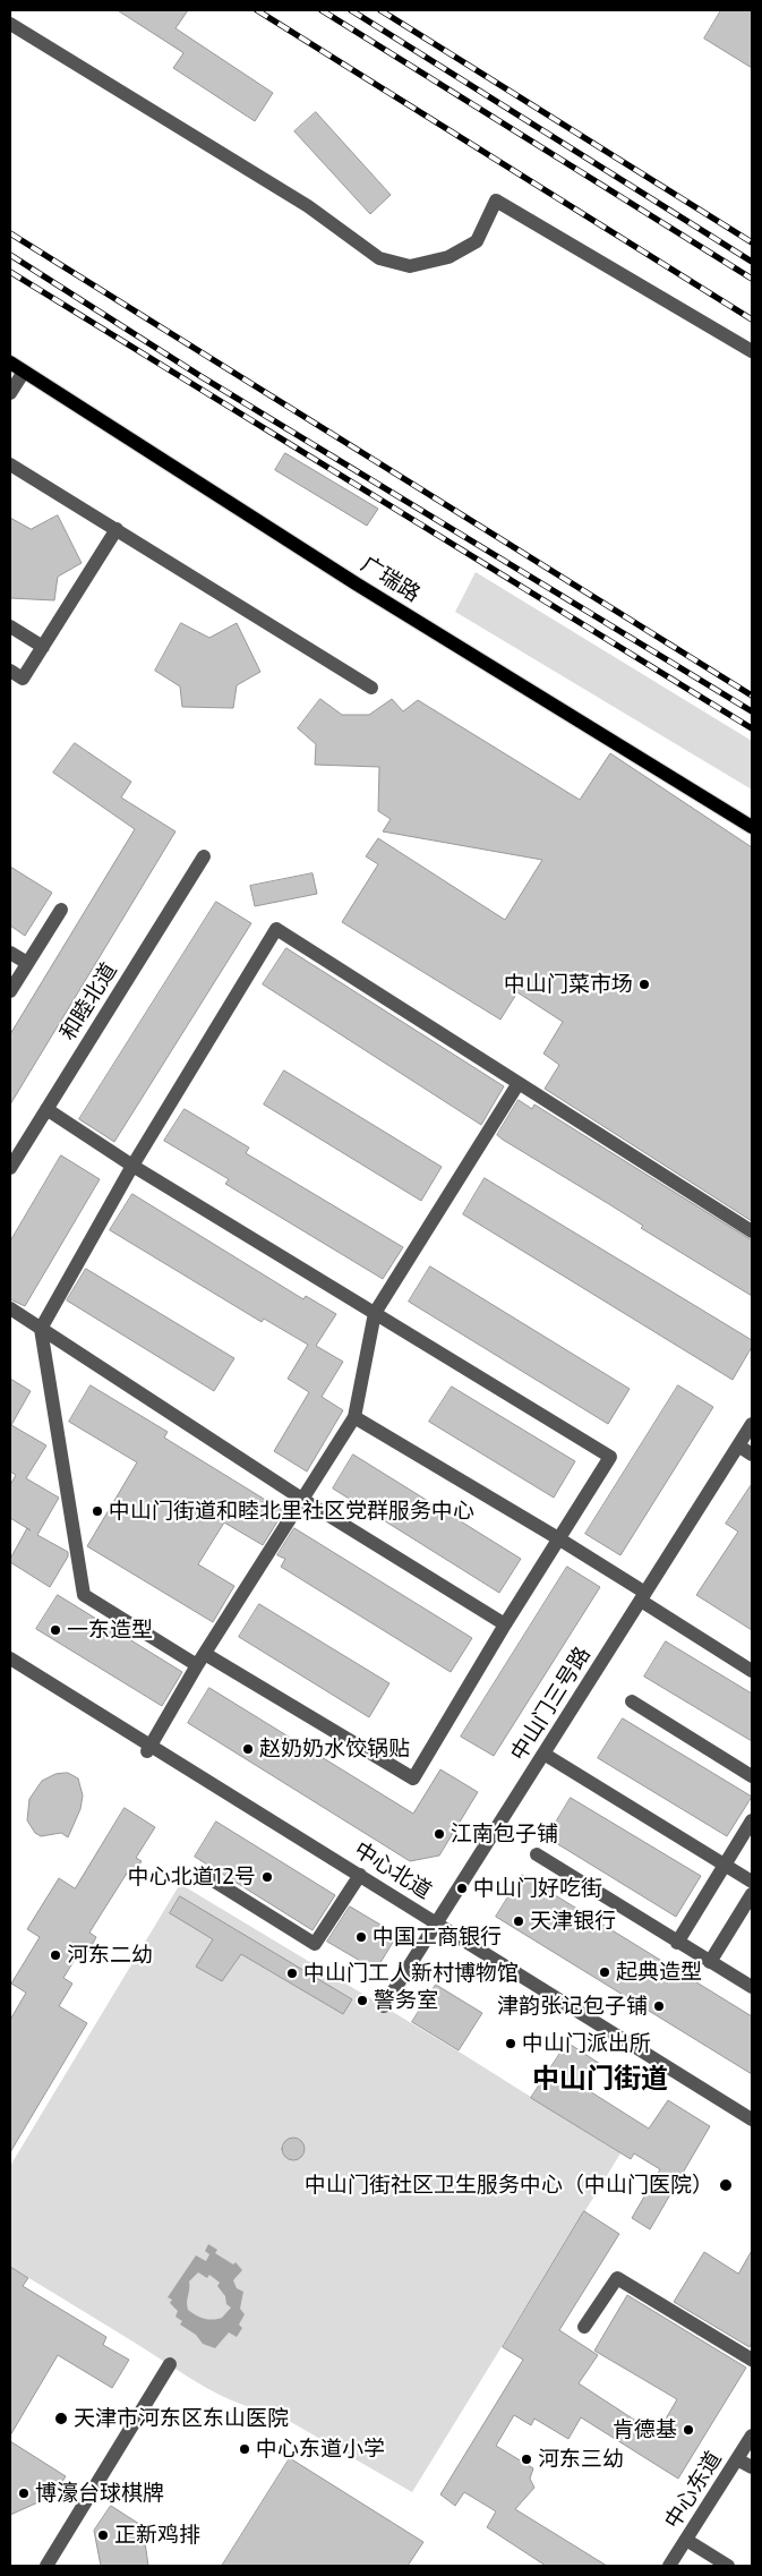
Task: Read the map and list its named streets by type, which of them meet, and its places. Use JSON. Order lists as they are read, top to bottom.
{
  "streets": {
    "main road": ["广瑞路"],
    "street": [
      "和睦北道",
      "中山门三号路",
      "中心北道",
      "中心东道"
    ]
  },
  "crossings": [
    ["中山门三号路", "中心北道"]
  ],
  "districts": ["中山门街道"],
  "places": [
    "中山门菜市场",
    "中山门街道和睦北里社区党群服务中心",
    "一东造型",
    "赵奶奶水饺锅贴",
    "江南包子铺",
    "中心北道12号",
    "中山门好吃街",
    "天津银行",
    "中国工商银行",
    "河东二幼",
    "起典造型",
    "中山门工人新村博物馆",
    "警务室",
    "津韵张记包子铺",
    "中山门派出所",
    "中山门街社区卫生服务中心（中山门医院）",
    "天津市河东区东山医院",
    "肯德基",
    "中心东道小学",
    "河东三幼",
    "博濠台球棋牌",
    "正新鸡排"
  ]
}
